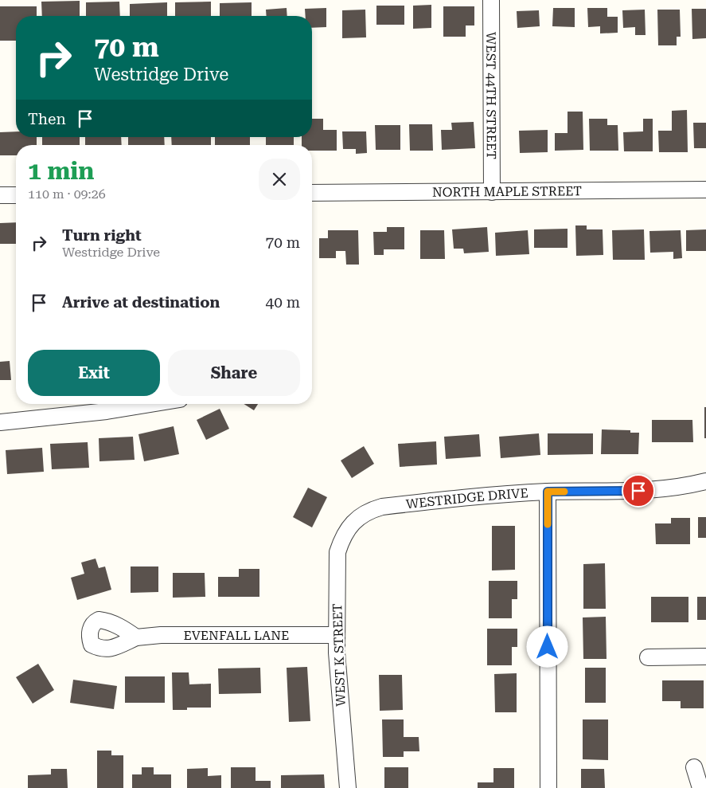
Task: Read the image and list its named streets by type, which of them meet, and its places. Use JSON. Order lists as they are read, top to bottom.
{
  "streets": {
    "street": [
      "WEST 44TH STREET",
      "NORTH MAPLE STREET",
      "WESTRIDGE DRIVE",
      "EVENFALL LANE",
      "WEST K STREET"
    ]
  },
  "crossings": [
    ["WEST 44TH STREET", "NORTH MAPLE STREET"],
    ["WESTRIDGE DRIVE", "WEST K STREET"],
    ["EVENFALL LANE", "WEST K STREET"]
  ],
  "page": {
    "turn": ["70 m", "Westridge Drive"],
    "then": "Then",
    "heading": ["1 min", "110 m · 09:26"],
    "list": [
      {
        "name": "Turn right",
        "note": "Westridge Drive",
        "value": "70 m"
      },
      {
        "name": "Arrive at destination",
        "value": "40 m"
      }
    ],
    "buttons": ["Exit", "Share"]
  }
}
